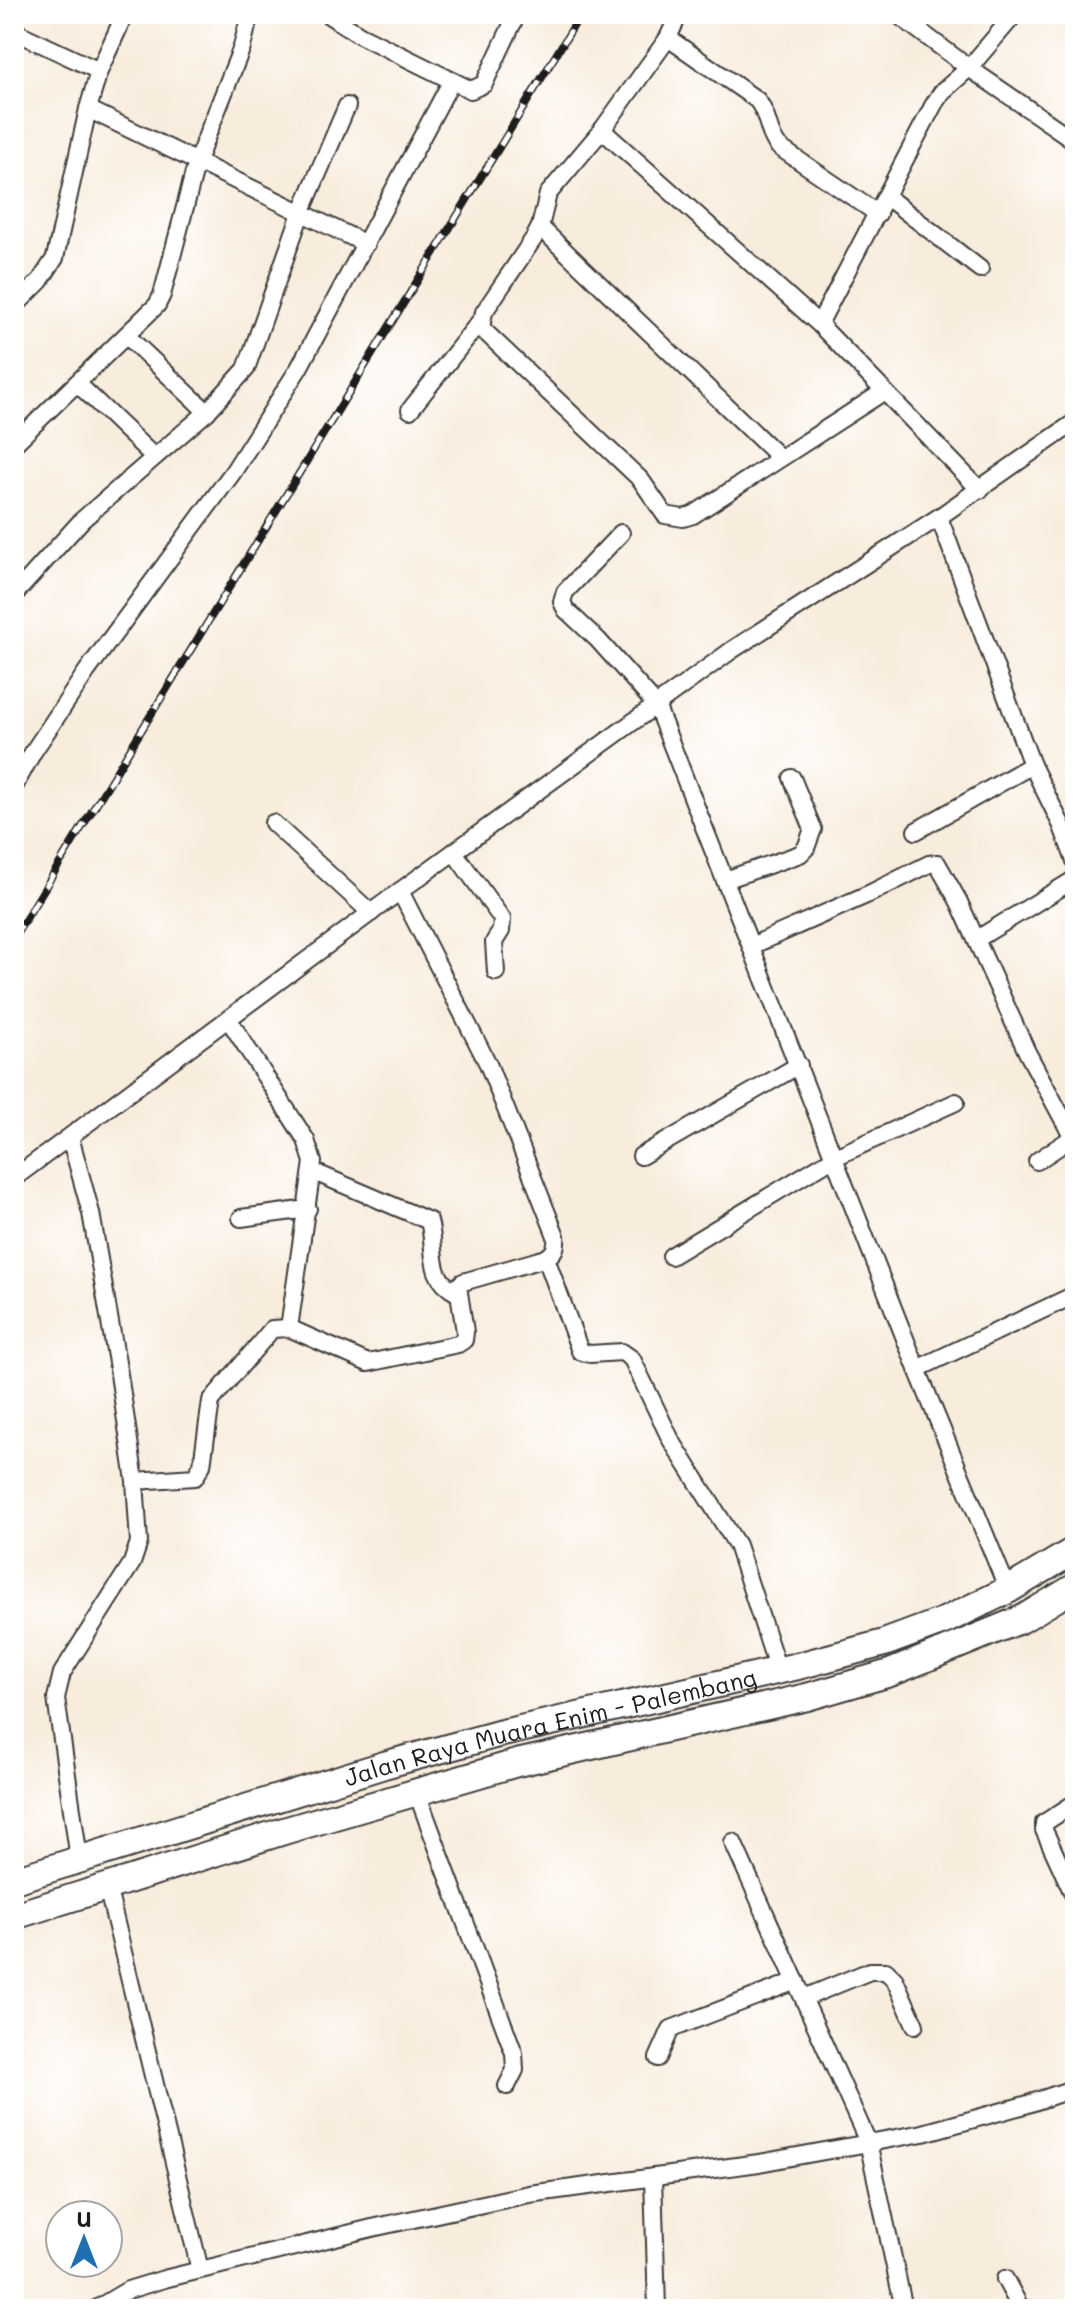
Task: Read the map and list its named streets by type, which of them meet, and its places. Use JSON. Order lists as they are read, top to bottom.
{
  "streets": {
    "main road": ["Jalan Raya Muara Enim - Palembang"]
  },
  "north": "top"
}
